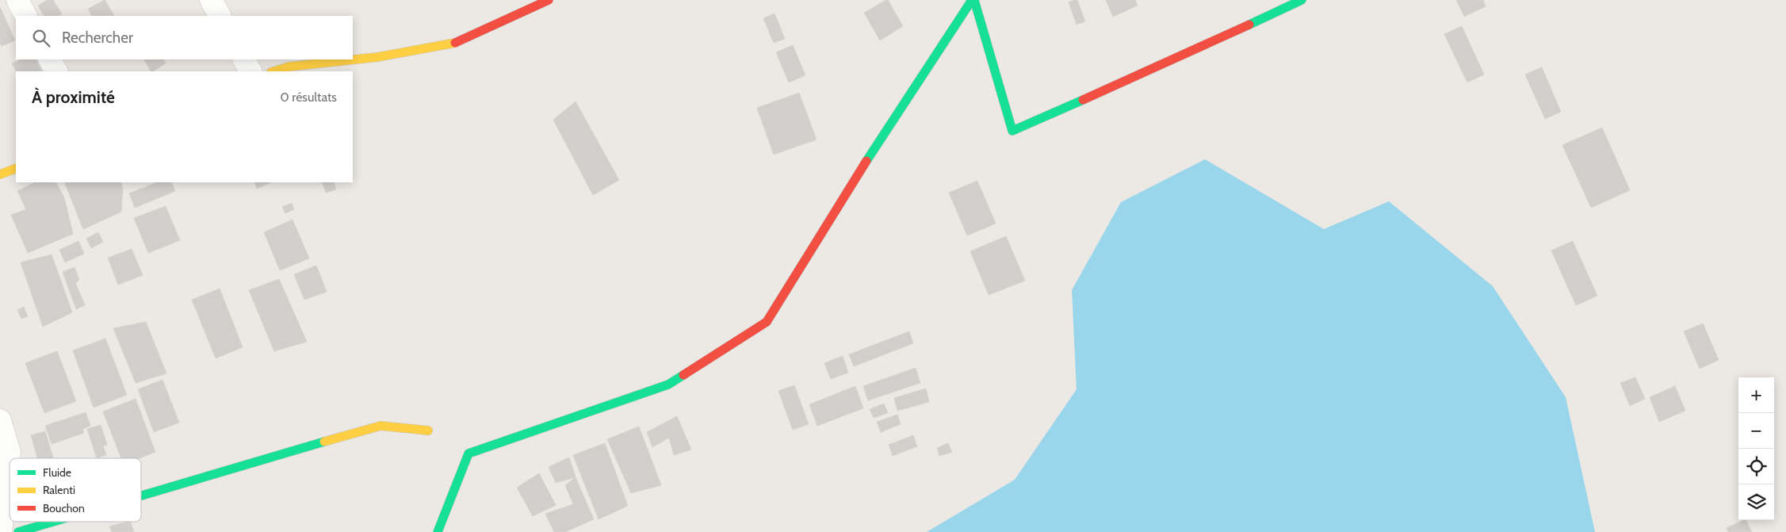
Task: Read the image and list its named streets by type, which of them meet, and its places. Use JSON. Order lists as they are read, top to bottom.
{
  "legend": ["Fluide", "Ralenti", "Bouchon"],
  "page": {
    "search": "Rechercher",
    "heading": ["À proximité", "0 résultats"],
    "map_buttons": ["+", "−"]
  }
}
